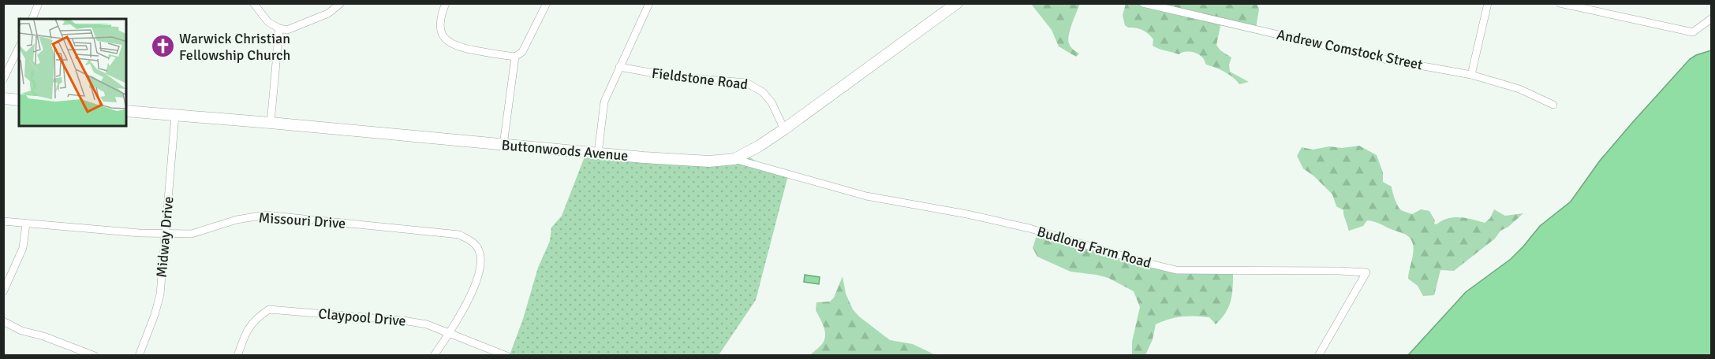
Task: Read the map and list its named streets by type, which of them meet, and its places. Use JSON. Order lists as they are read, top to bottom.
{
  "streets": {
    "street": [
      "Andrew Comstock Street",
      "Fieldstone Road",
      "Buttonwoods Avenue",
      "Missouri Drive",
      "Midway Drive",
      "Budlong Farm Road",
      "Claypool Drive"
    ]
  },
  "crossings": [
    ["Fieldstone Road", "Buttonwoods Avenue"],
    ["Buttonwoods Avenue", "Midway Drive"],
    ["Buttonwoods Avenue", "Budlong Farm Road"],
    ["Missouri Drive", "Midway Drive"],
    ["Missouri Drive", "Claypool Drive"]
  ],
  "places": {
    "church": ["Warwick Christian Fellowship Church"]
  }
}
